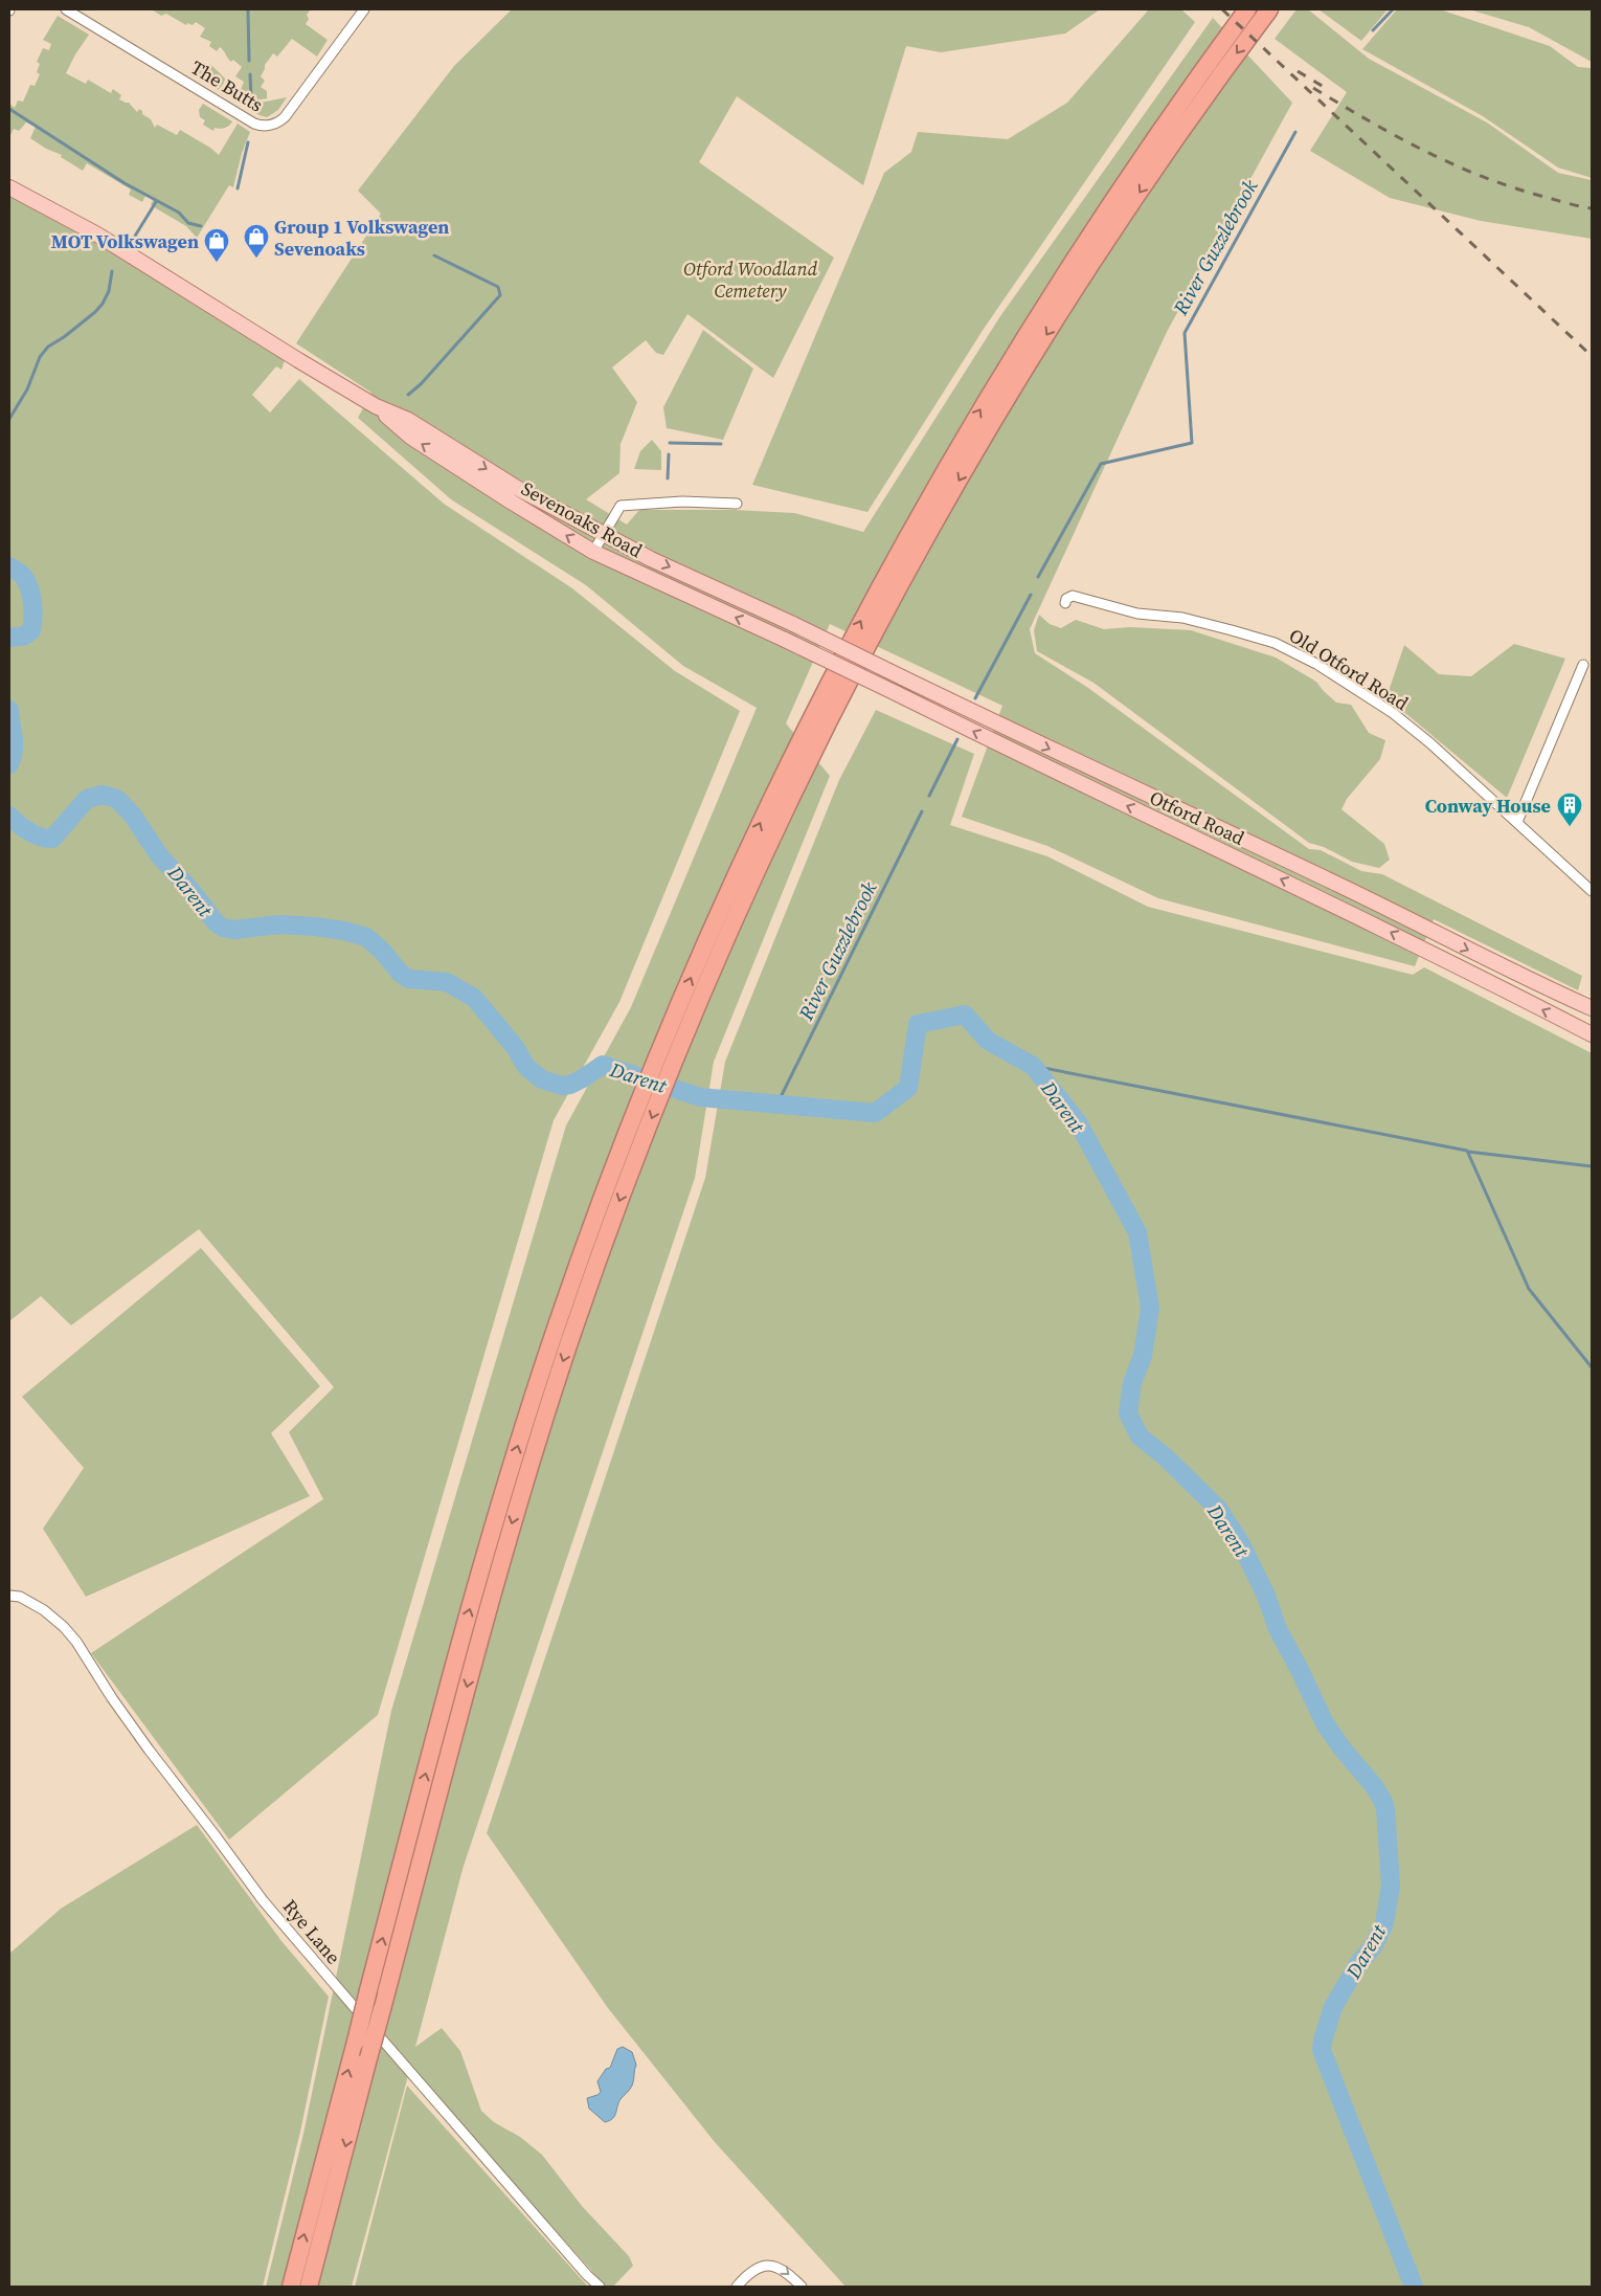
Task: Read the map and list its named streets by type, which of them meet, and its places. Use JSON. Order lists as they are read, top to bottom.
{
  "streets": {
    "main road": ["Sevenoaks Road", "Otford Road"],
    "street": ["The Butts", "Old Otford Road", "Rye Lane"]
  },
  "crossings": [
    ["Sevenoaks Road", "Otford Road"]
  ],
  "water": ["River Guzzlebrook", "Darent"],
  "parks": ["Otford Woodland Cemetery"],
  "places": {
    "shop": ["Group 1 Volkswagen Sevenoaks", "MOT Volkswagen"],
    "building": ["Conway House"]
  }
}
